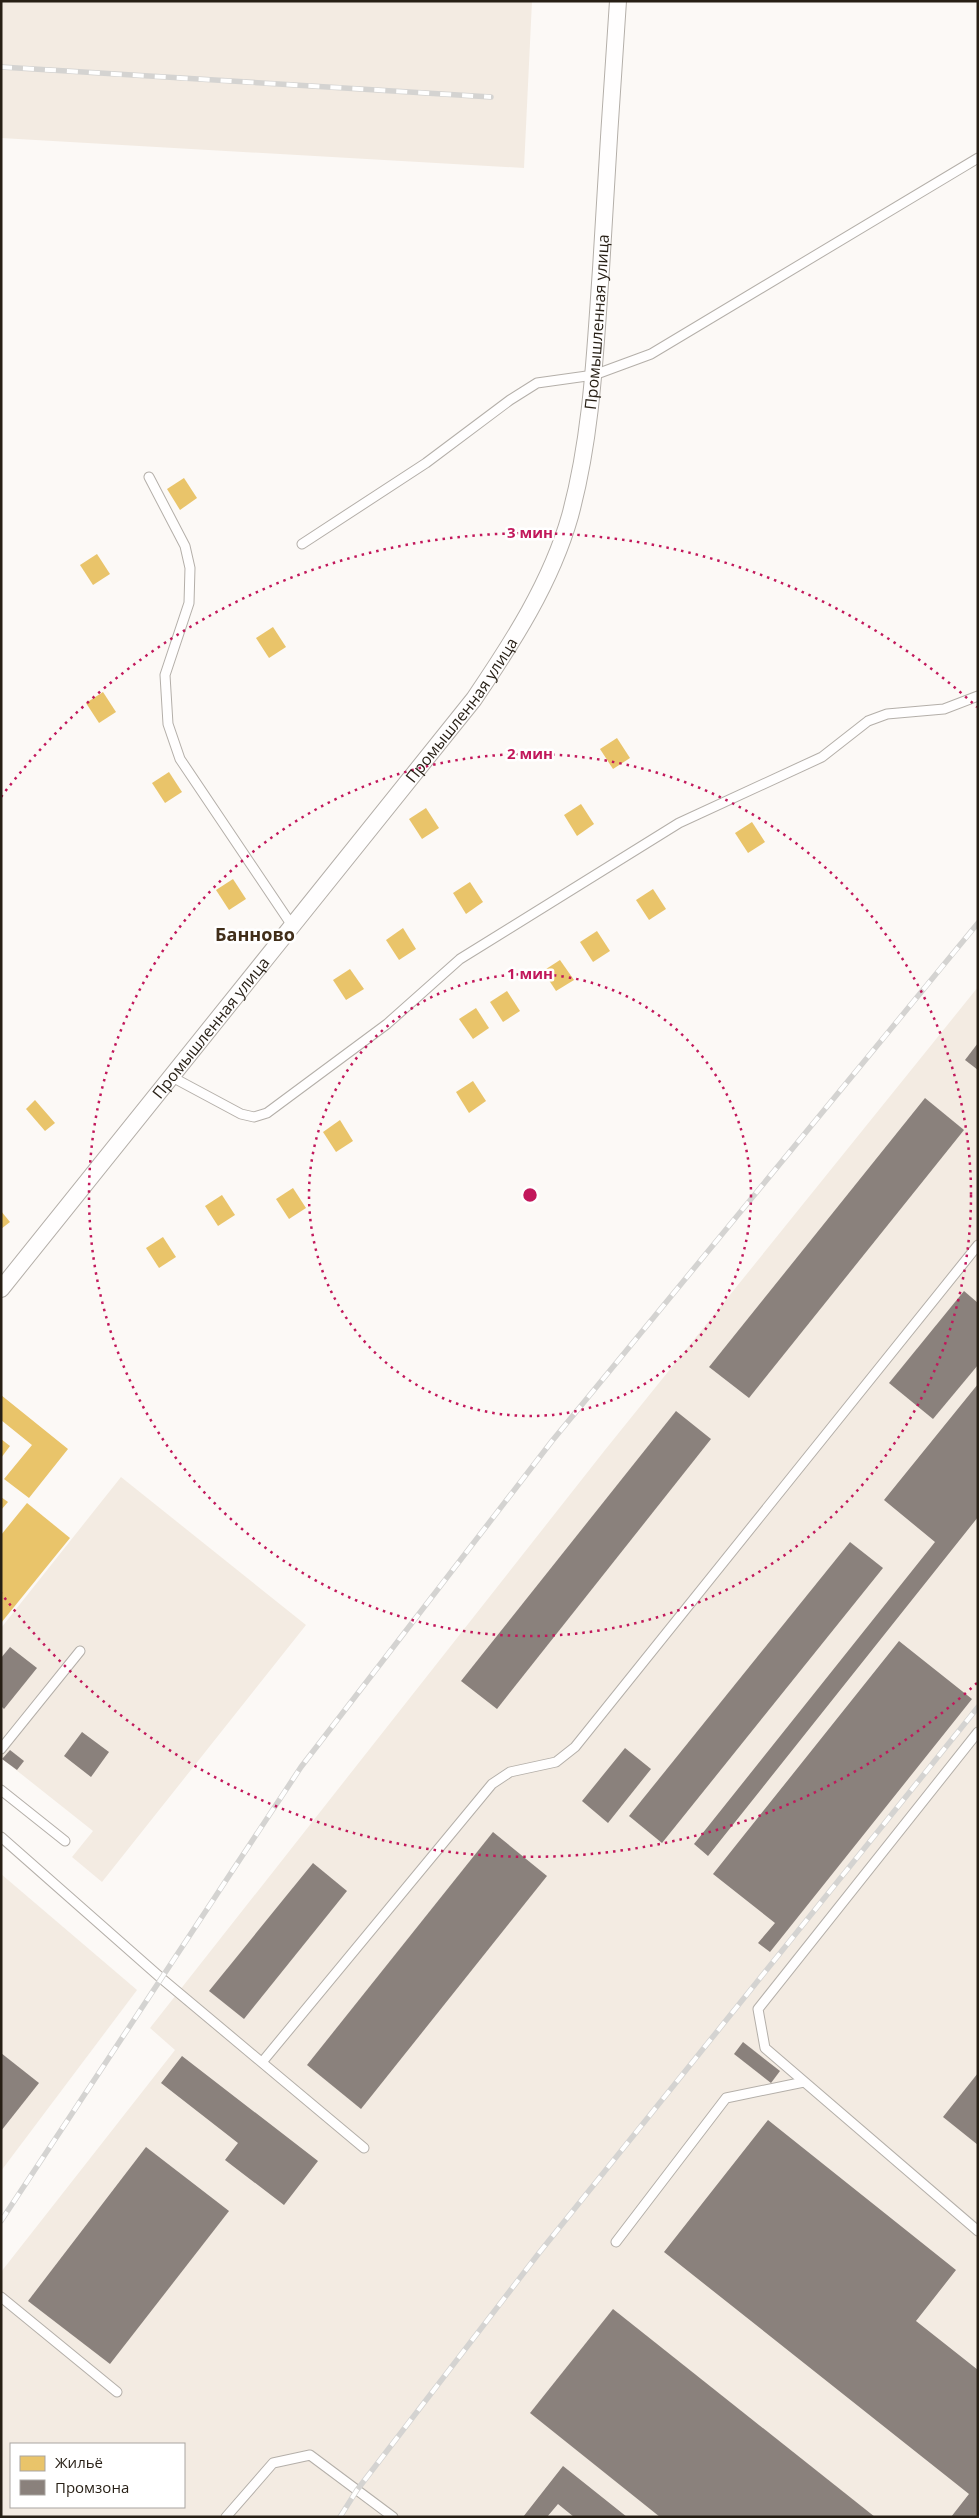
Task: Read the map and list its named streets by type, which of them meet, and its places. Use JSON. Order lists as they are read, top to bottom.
{
  "streets": {
    "street": ["Промышленная улица"]
  },
  "districts": ["Банново"],
  "legend": ["Жильё", "Промзона"],
  "rings": ["3 мин", "2 мин", "1 мин"]
}
